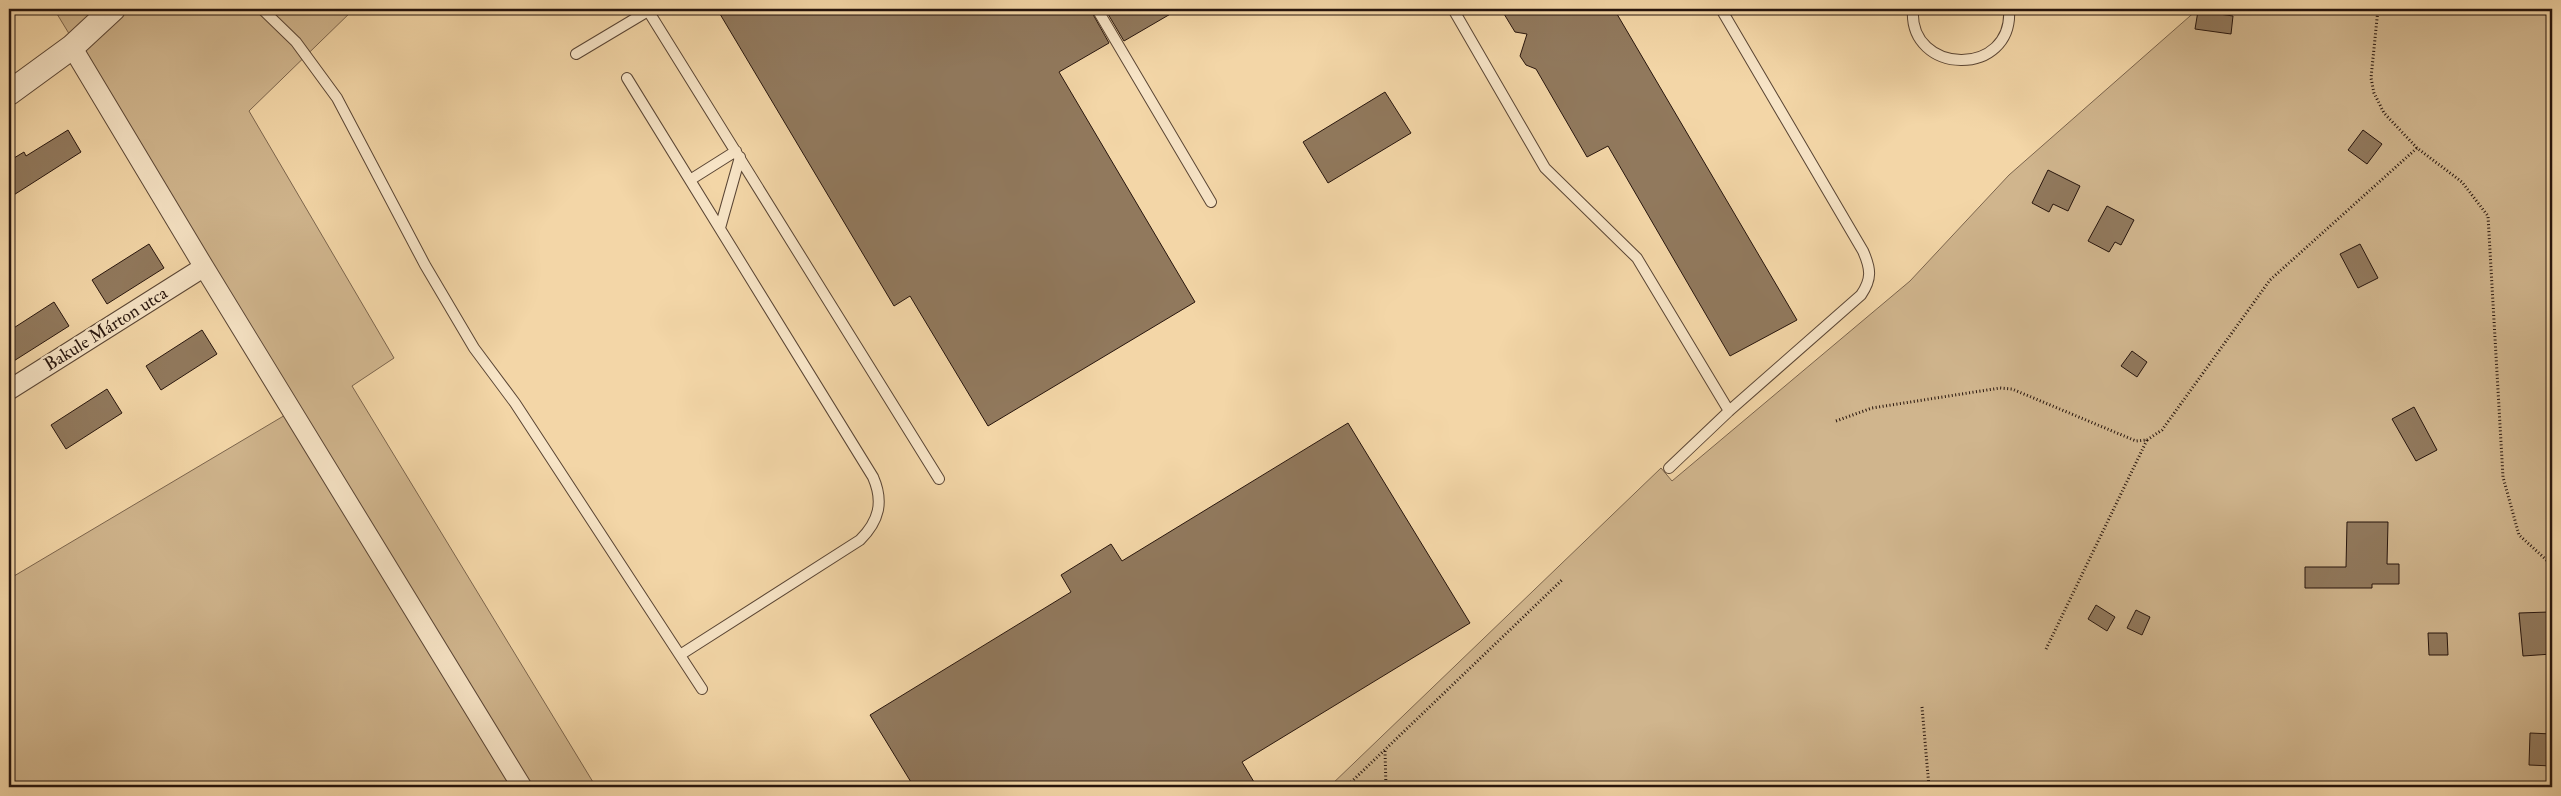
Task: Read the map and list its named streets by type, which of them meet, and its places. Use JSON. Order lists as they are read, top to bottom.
{
  "streets": {
    "street": ["Bakule Márton utca"]
  }
}
